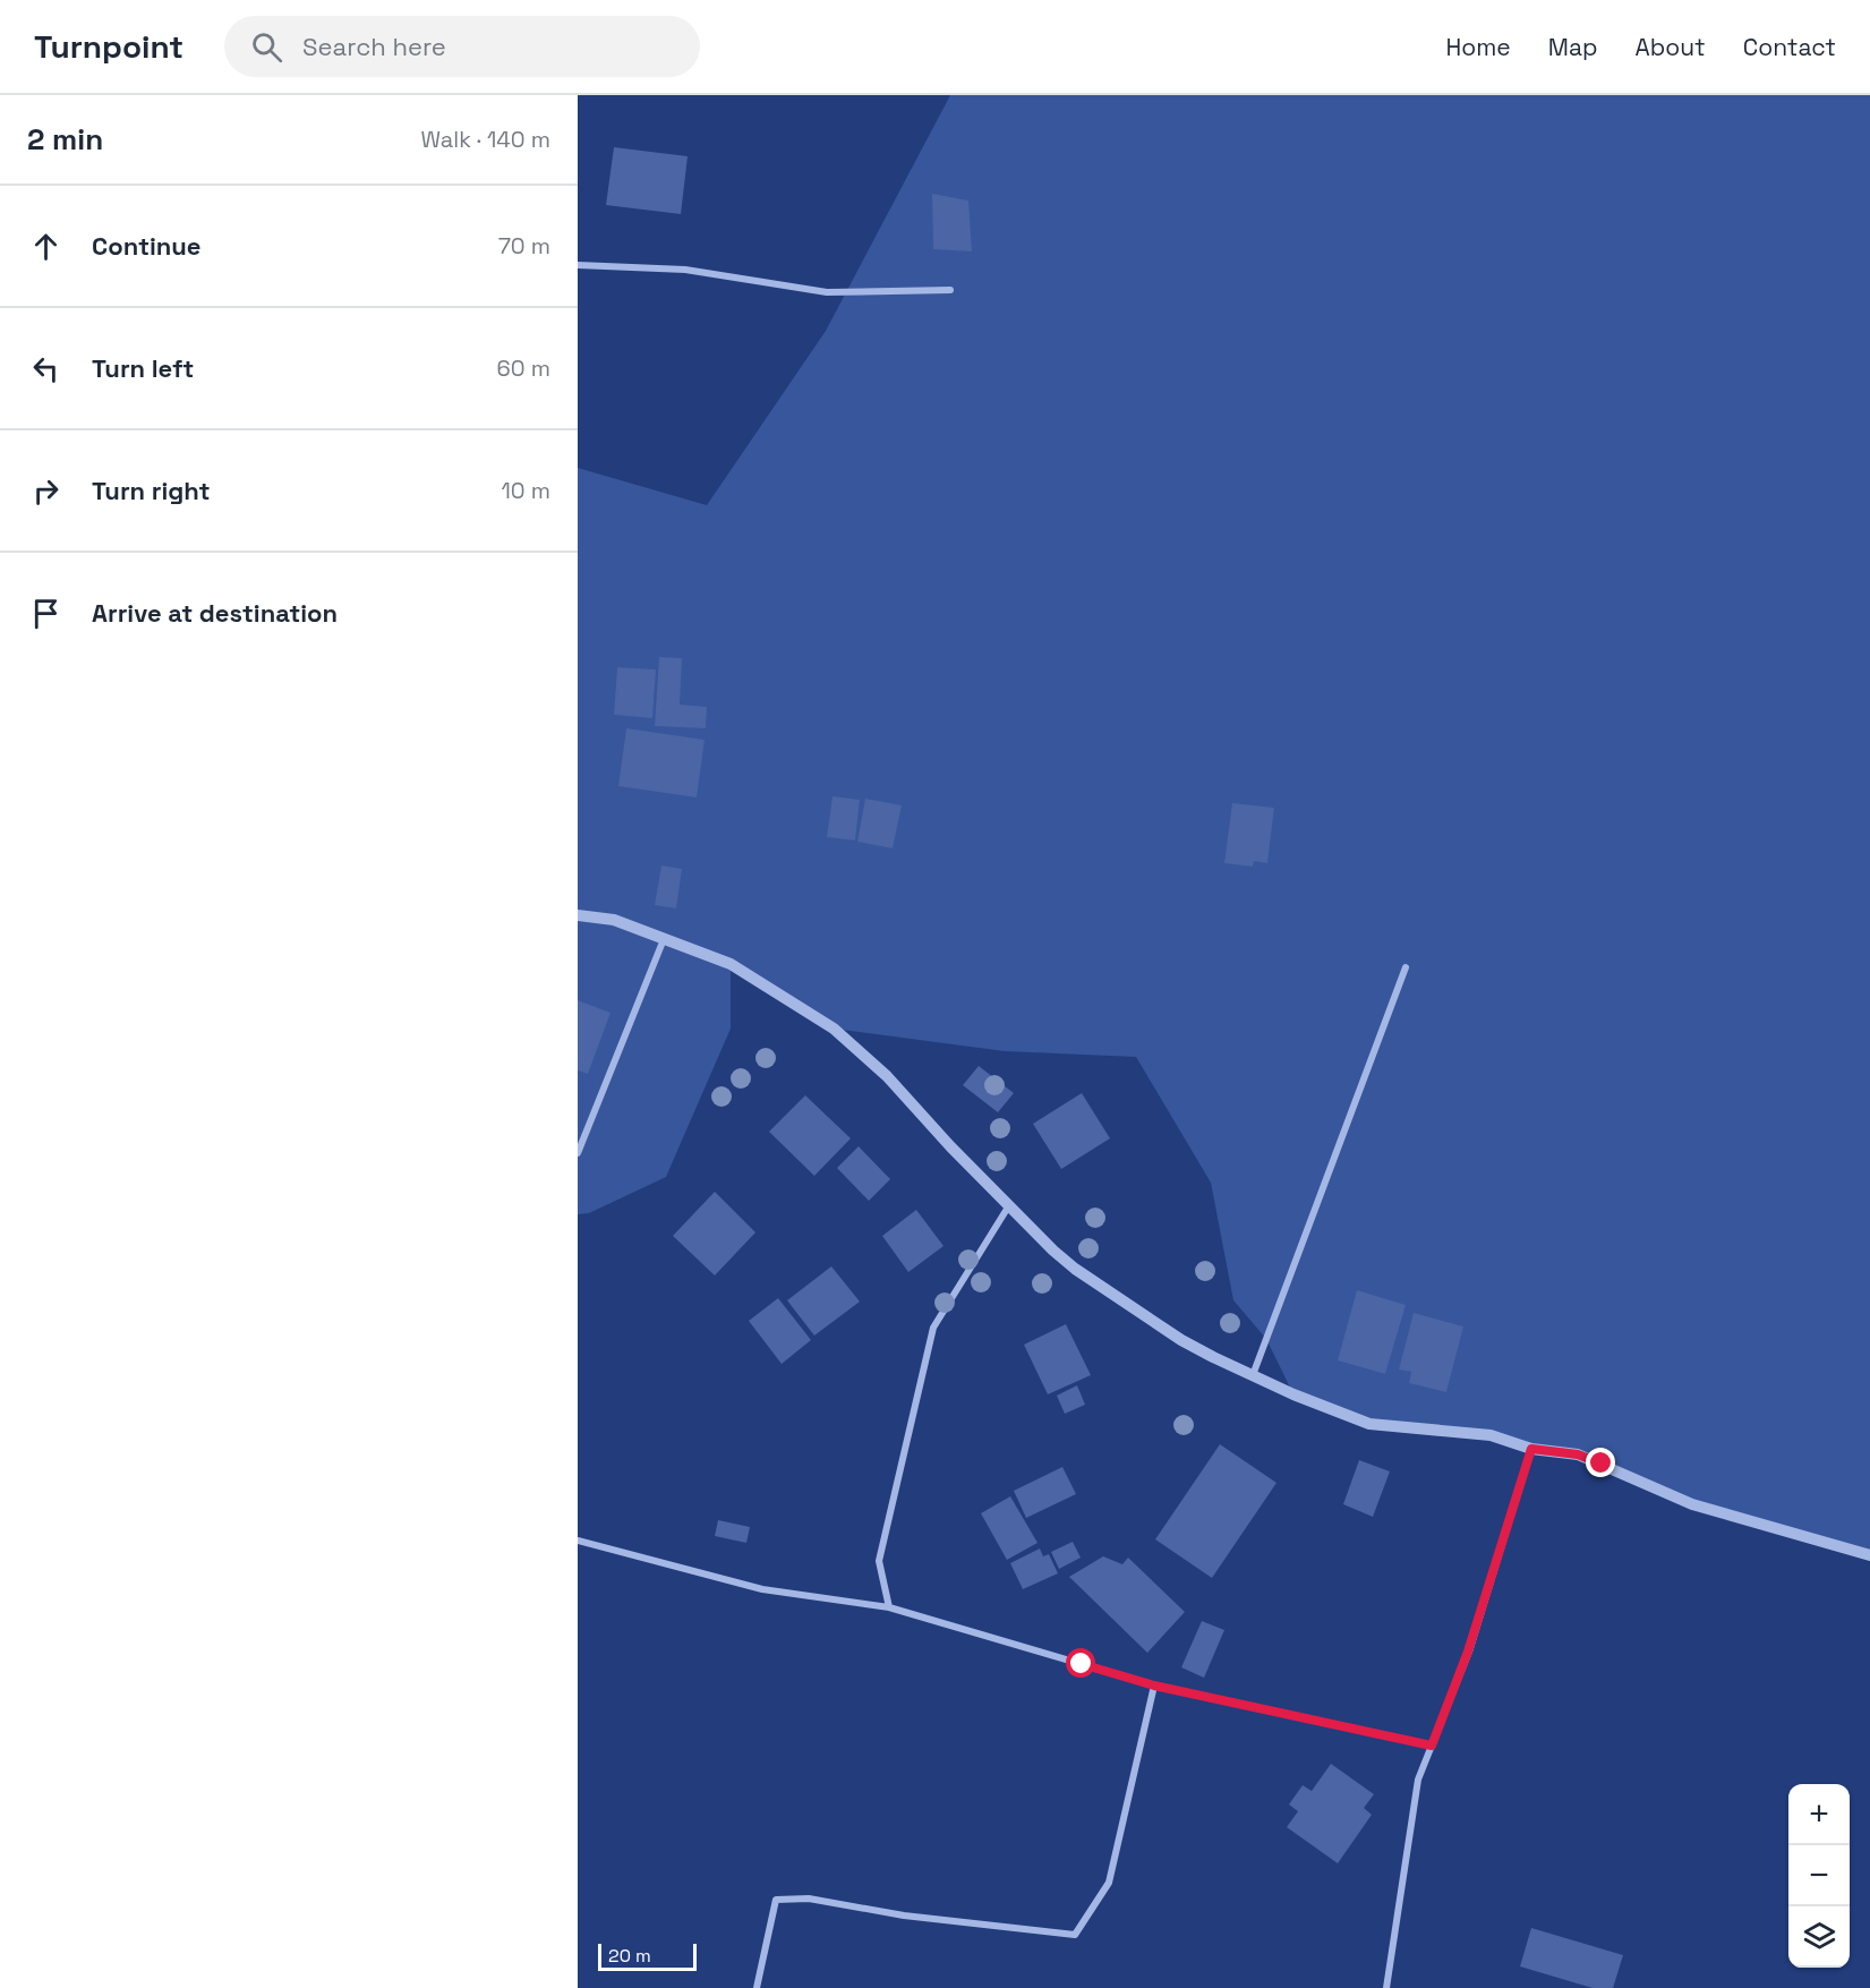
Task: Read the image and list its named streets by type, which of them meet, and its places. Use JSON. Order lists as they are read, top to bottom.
{
  "scale_bar": "20 m",
  "page": {
    "header": "Turnpoint",
    "search": "Search here",
    "nav": [
      "Home",
      "Map",
      "About",
      "Contact"
    ],
    "heading": ["2 min", "Walk · 140 m"],
    "list": [
      ["Continue", "70 m"],
      ["Turn left", "60 m"],
      ["Turn right", "10 m"],
      "Arrive at destination"
    ],
    "map_buttons": ["+", "−"],
    "scale": "20 m"
  }
}
